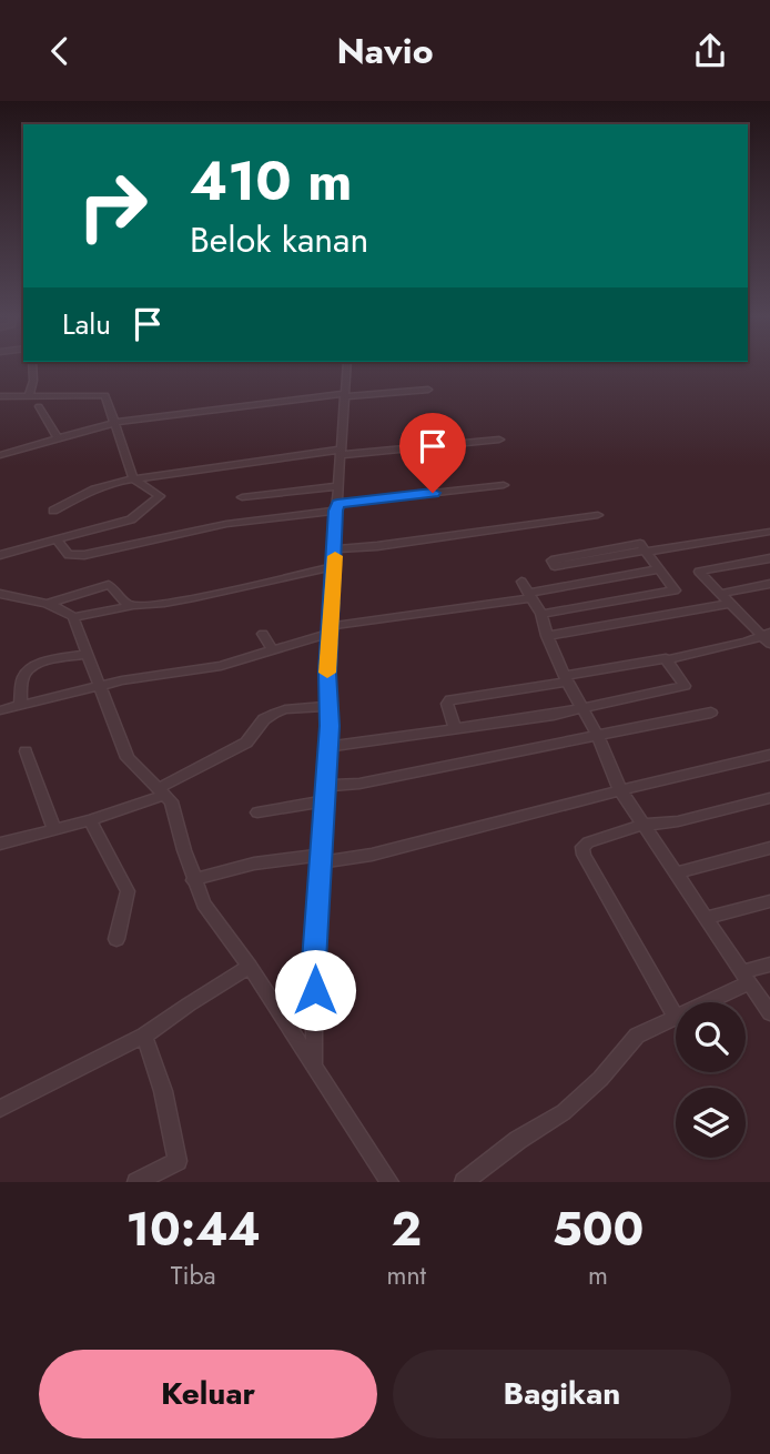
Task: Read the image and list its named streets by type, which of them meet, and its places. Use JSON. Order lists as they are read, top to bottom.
{
  "page": {
    "header": "Navio",
    "turn": ["410 m", "Belok kanan"],
    "then": "Lalu",
    "eta": [
      "10:44",
      "Tiba",
      "2",
      "mnt",
      "500",
      "m"
    ],
    "buttons": ["Keluar", "Bagikan"]
  }
}
